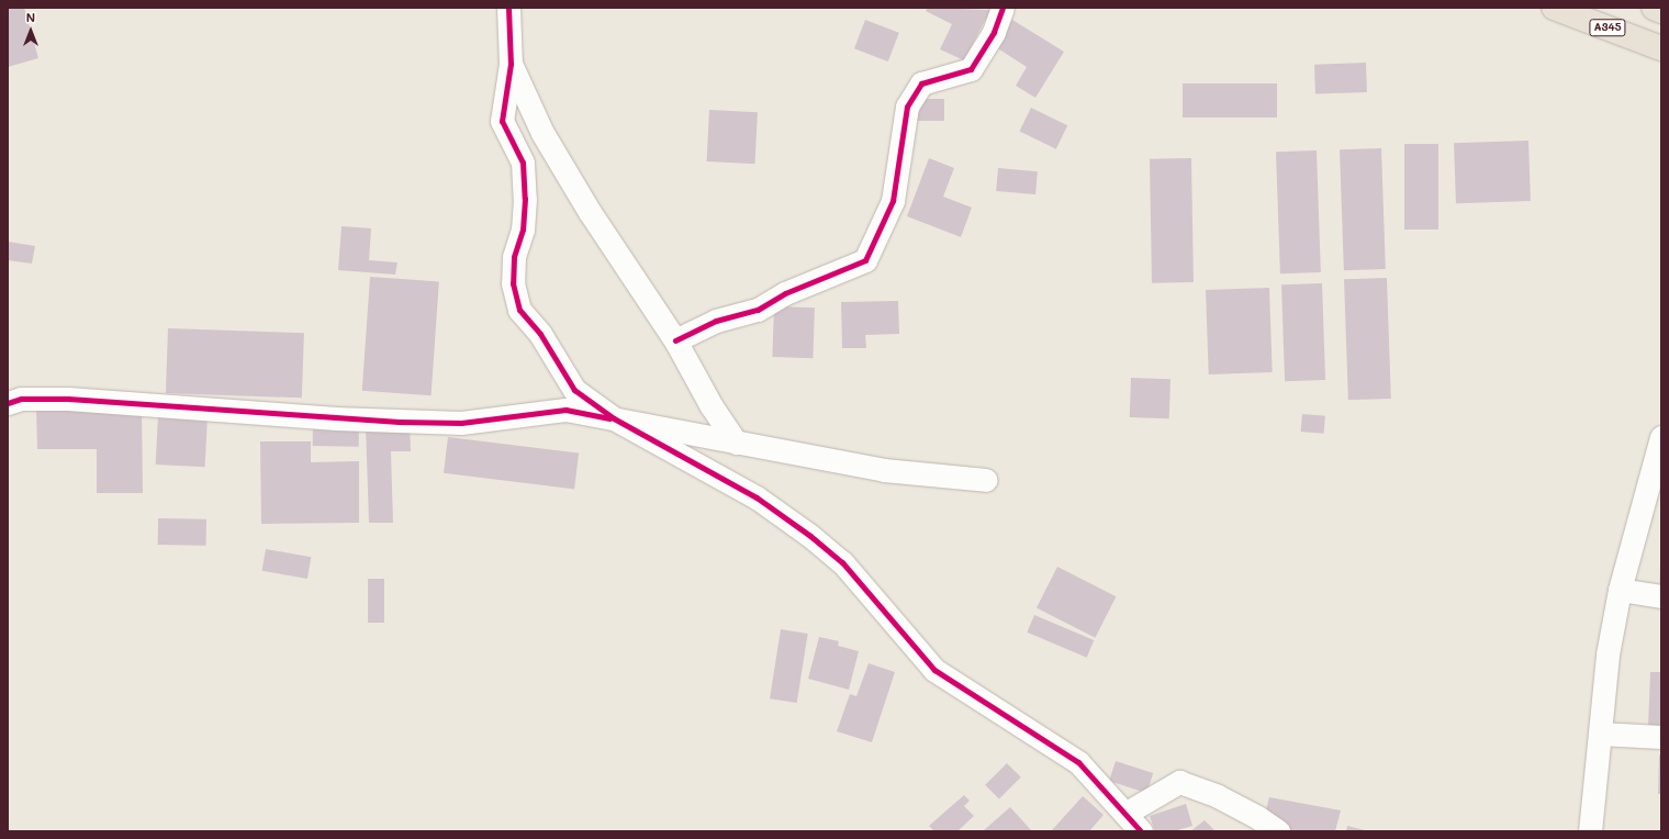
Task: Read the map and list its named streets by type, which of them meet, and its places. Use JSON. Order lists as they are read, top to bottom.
{
  "streets": {
    "highway": ["A345"]
  },
  "north": "top"
}
